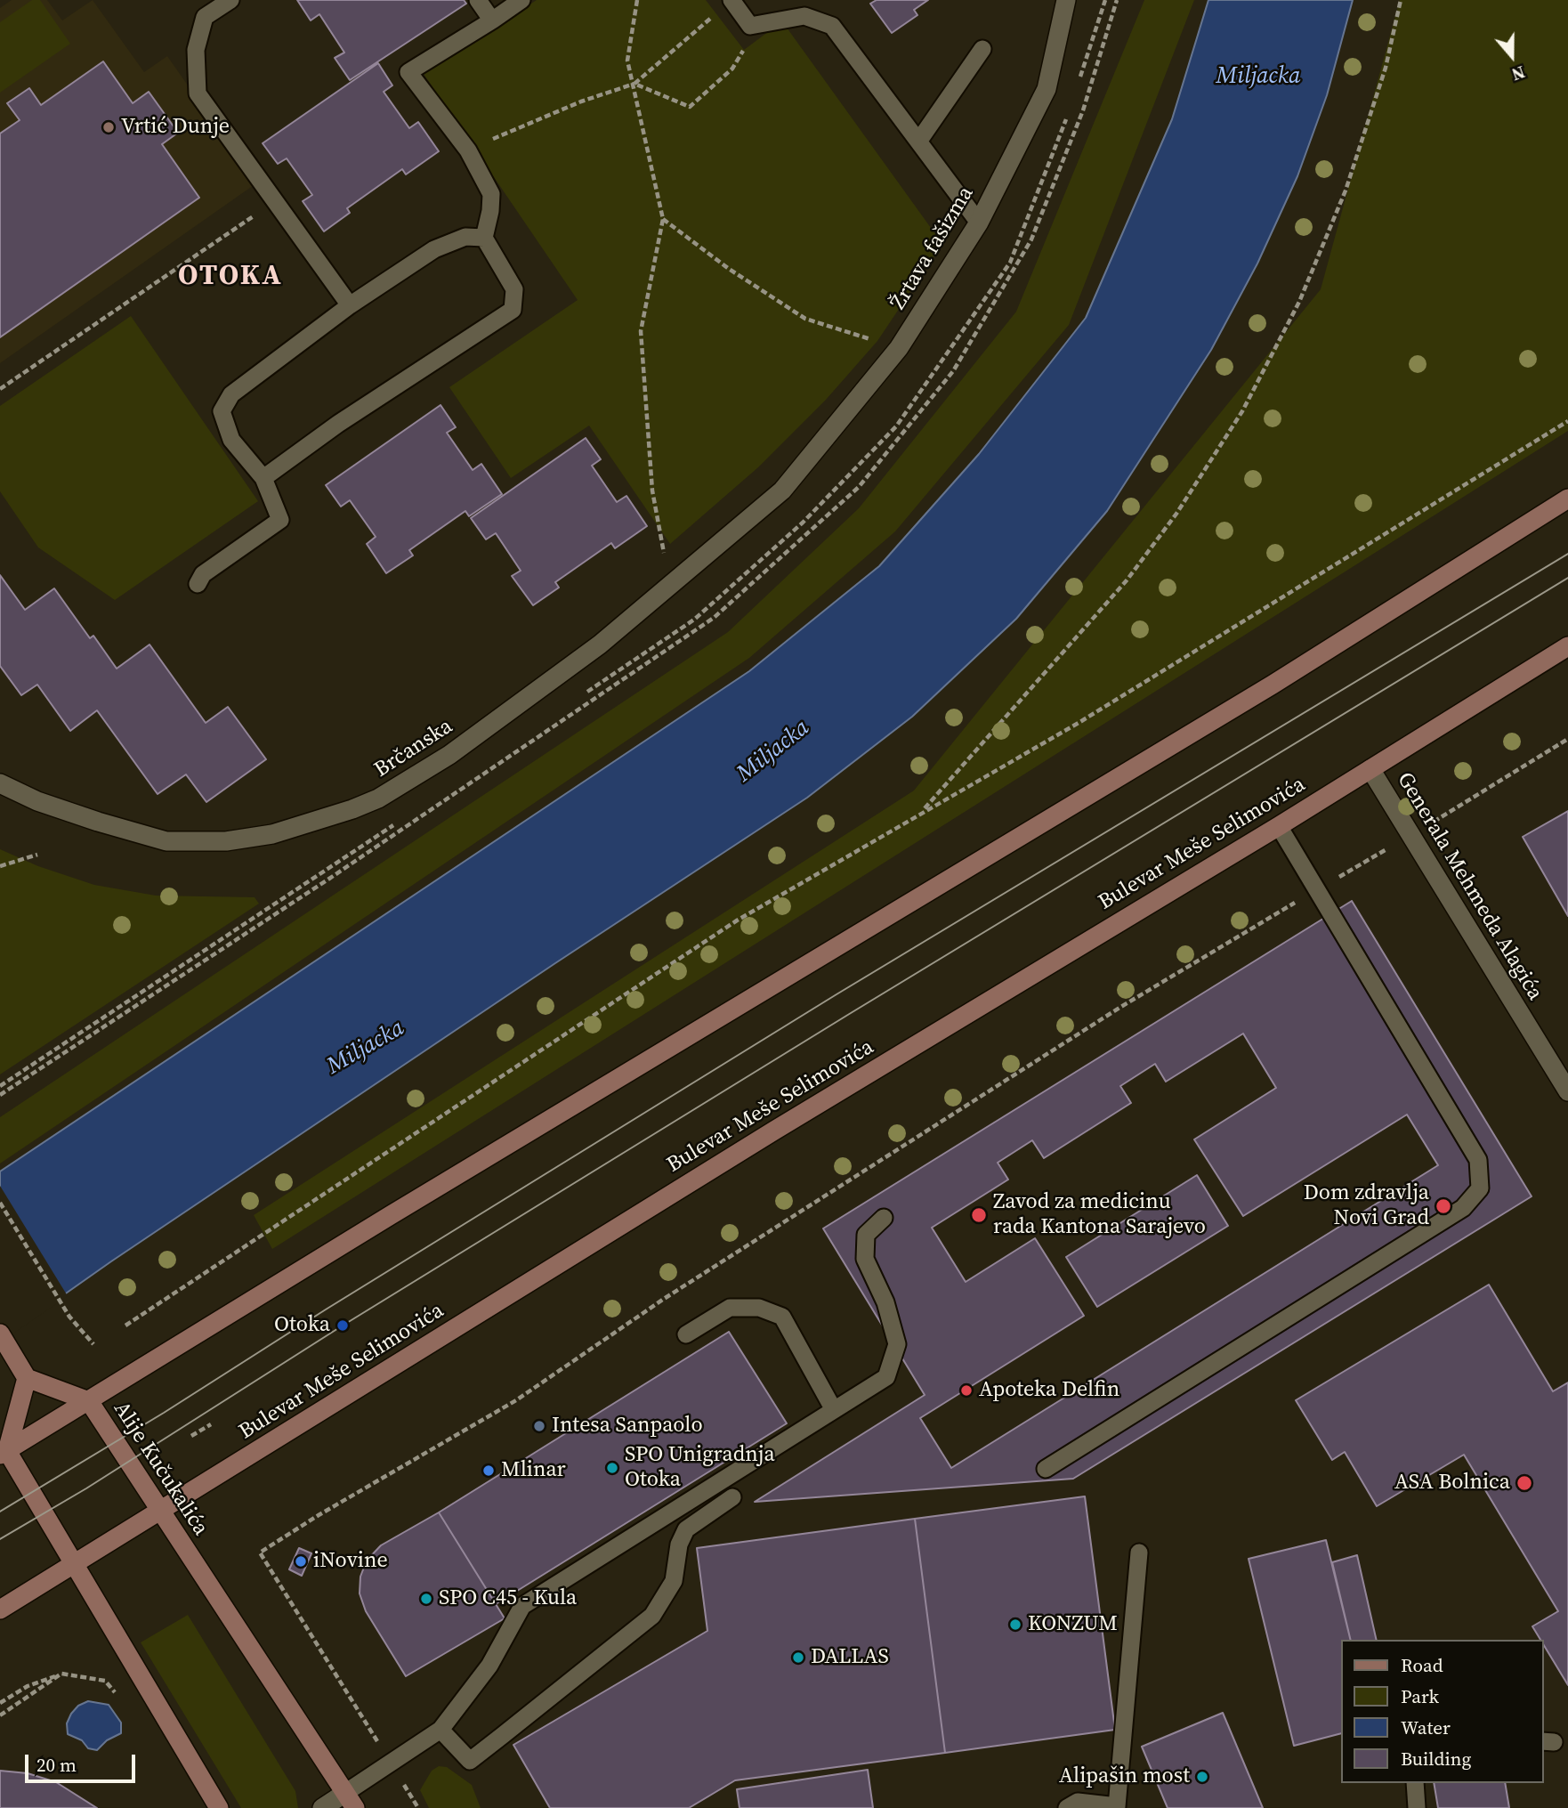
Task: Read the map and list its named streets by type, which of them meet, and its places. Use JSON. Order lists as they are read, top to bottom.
{
  "streets": {
    "main road": ["Bulevar Meše Selimovića", "Alije Kučukalića"],
    "street": ["Žrtava fašizma", "Brčanska", "Generala Mehmeda Alagića"]
  },
  "crossings": [
    ["Žrtava fašizma", "Brčanska"],
    ["Bulevar Meše Selimovića", "Generala Mehmeda Alagića"],
    ["Bulevar Meše Selimovića", "Alije Kučukalića"]
  ],
  "districts": ["OTOKA"],
  "water": ["Miljacka"],
  "places": [
    "Vrtić Dunje",
    "Dom zdravlja Novi Grad",
    "Zavod za medicinu rada Kantona Sarajevo",
    "Otoka",
    "Apoteka Delfin",
    "Intesa Sanpaolo",
    "SPO Unigradnja Otoka",
    "Mlinar",
    "ASA Bolnica",
    "iNovine",
    "SPO C45 - Kula",
    "KONZUM",
    "DALLAS",
    "Alipašin most"
  ],
  "legend": [
    "Road",
    "Park",
    "Water",
    "Building"
  ],
  "scale_bar": "20 m",
  "north": "bottom"
}
